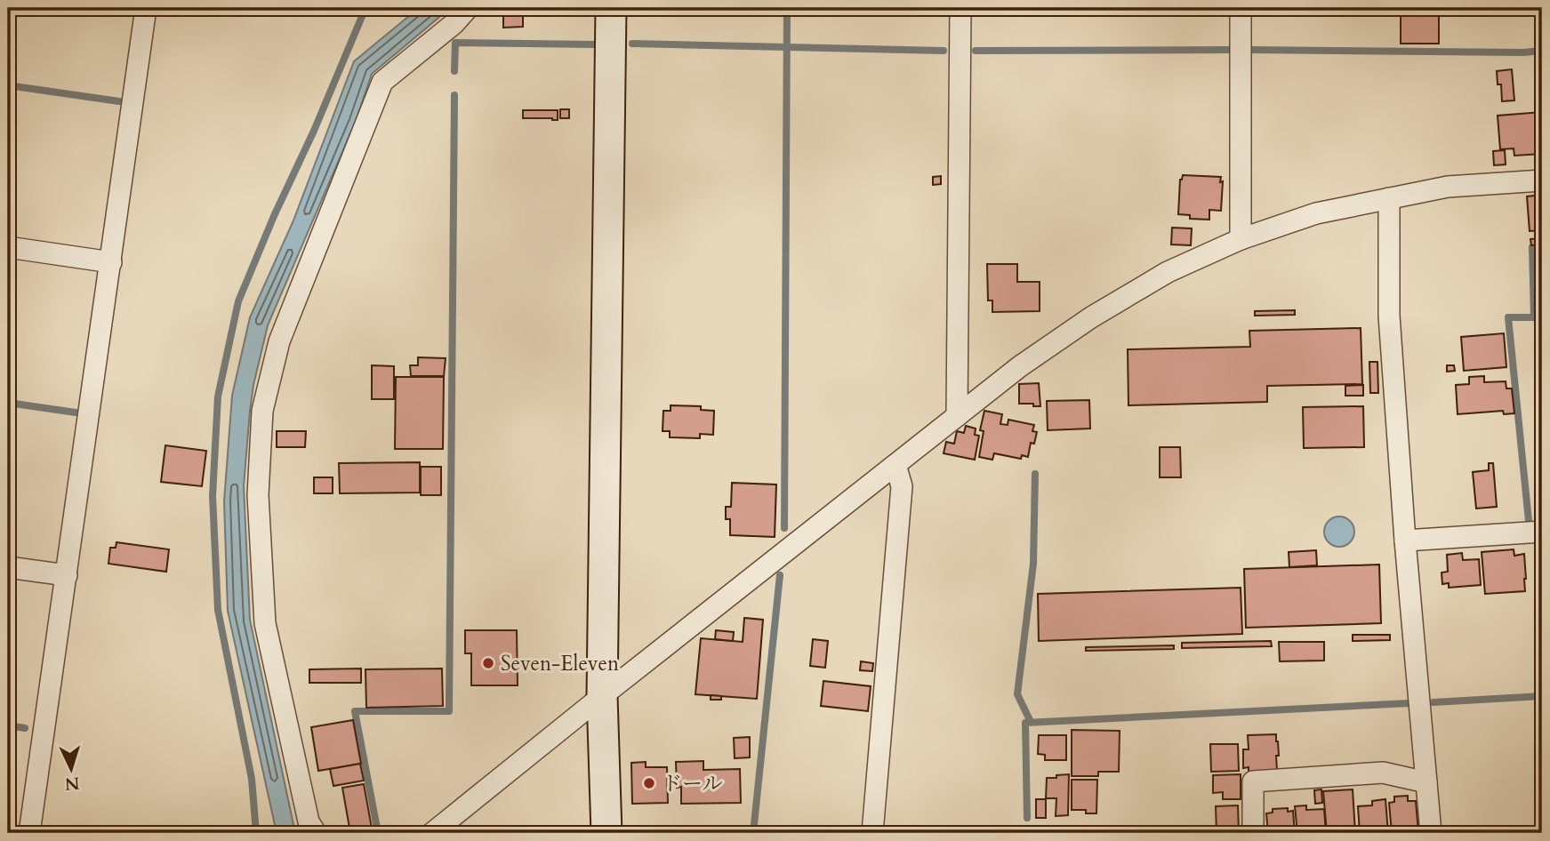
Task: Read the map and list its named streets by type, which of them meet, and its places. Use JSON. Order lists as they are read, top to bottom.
{
  "places": ["Seven-Eleven", "ドール"],
  "north": "bottom"
}
